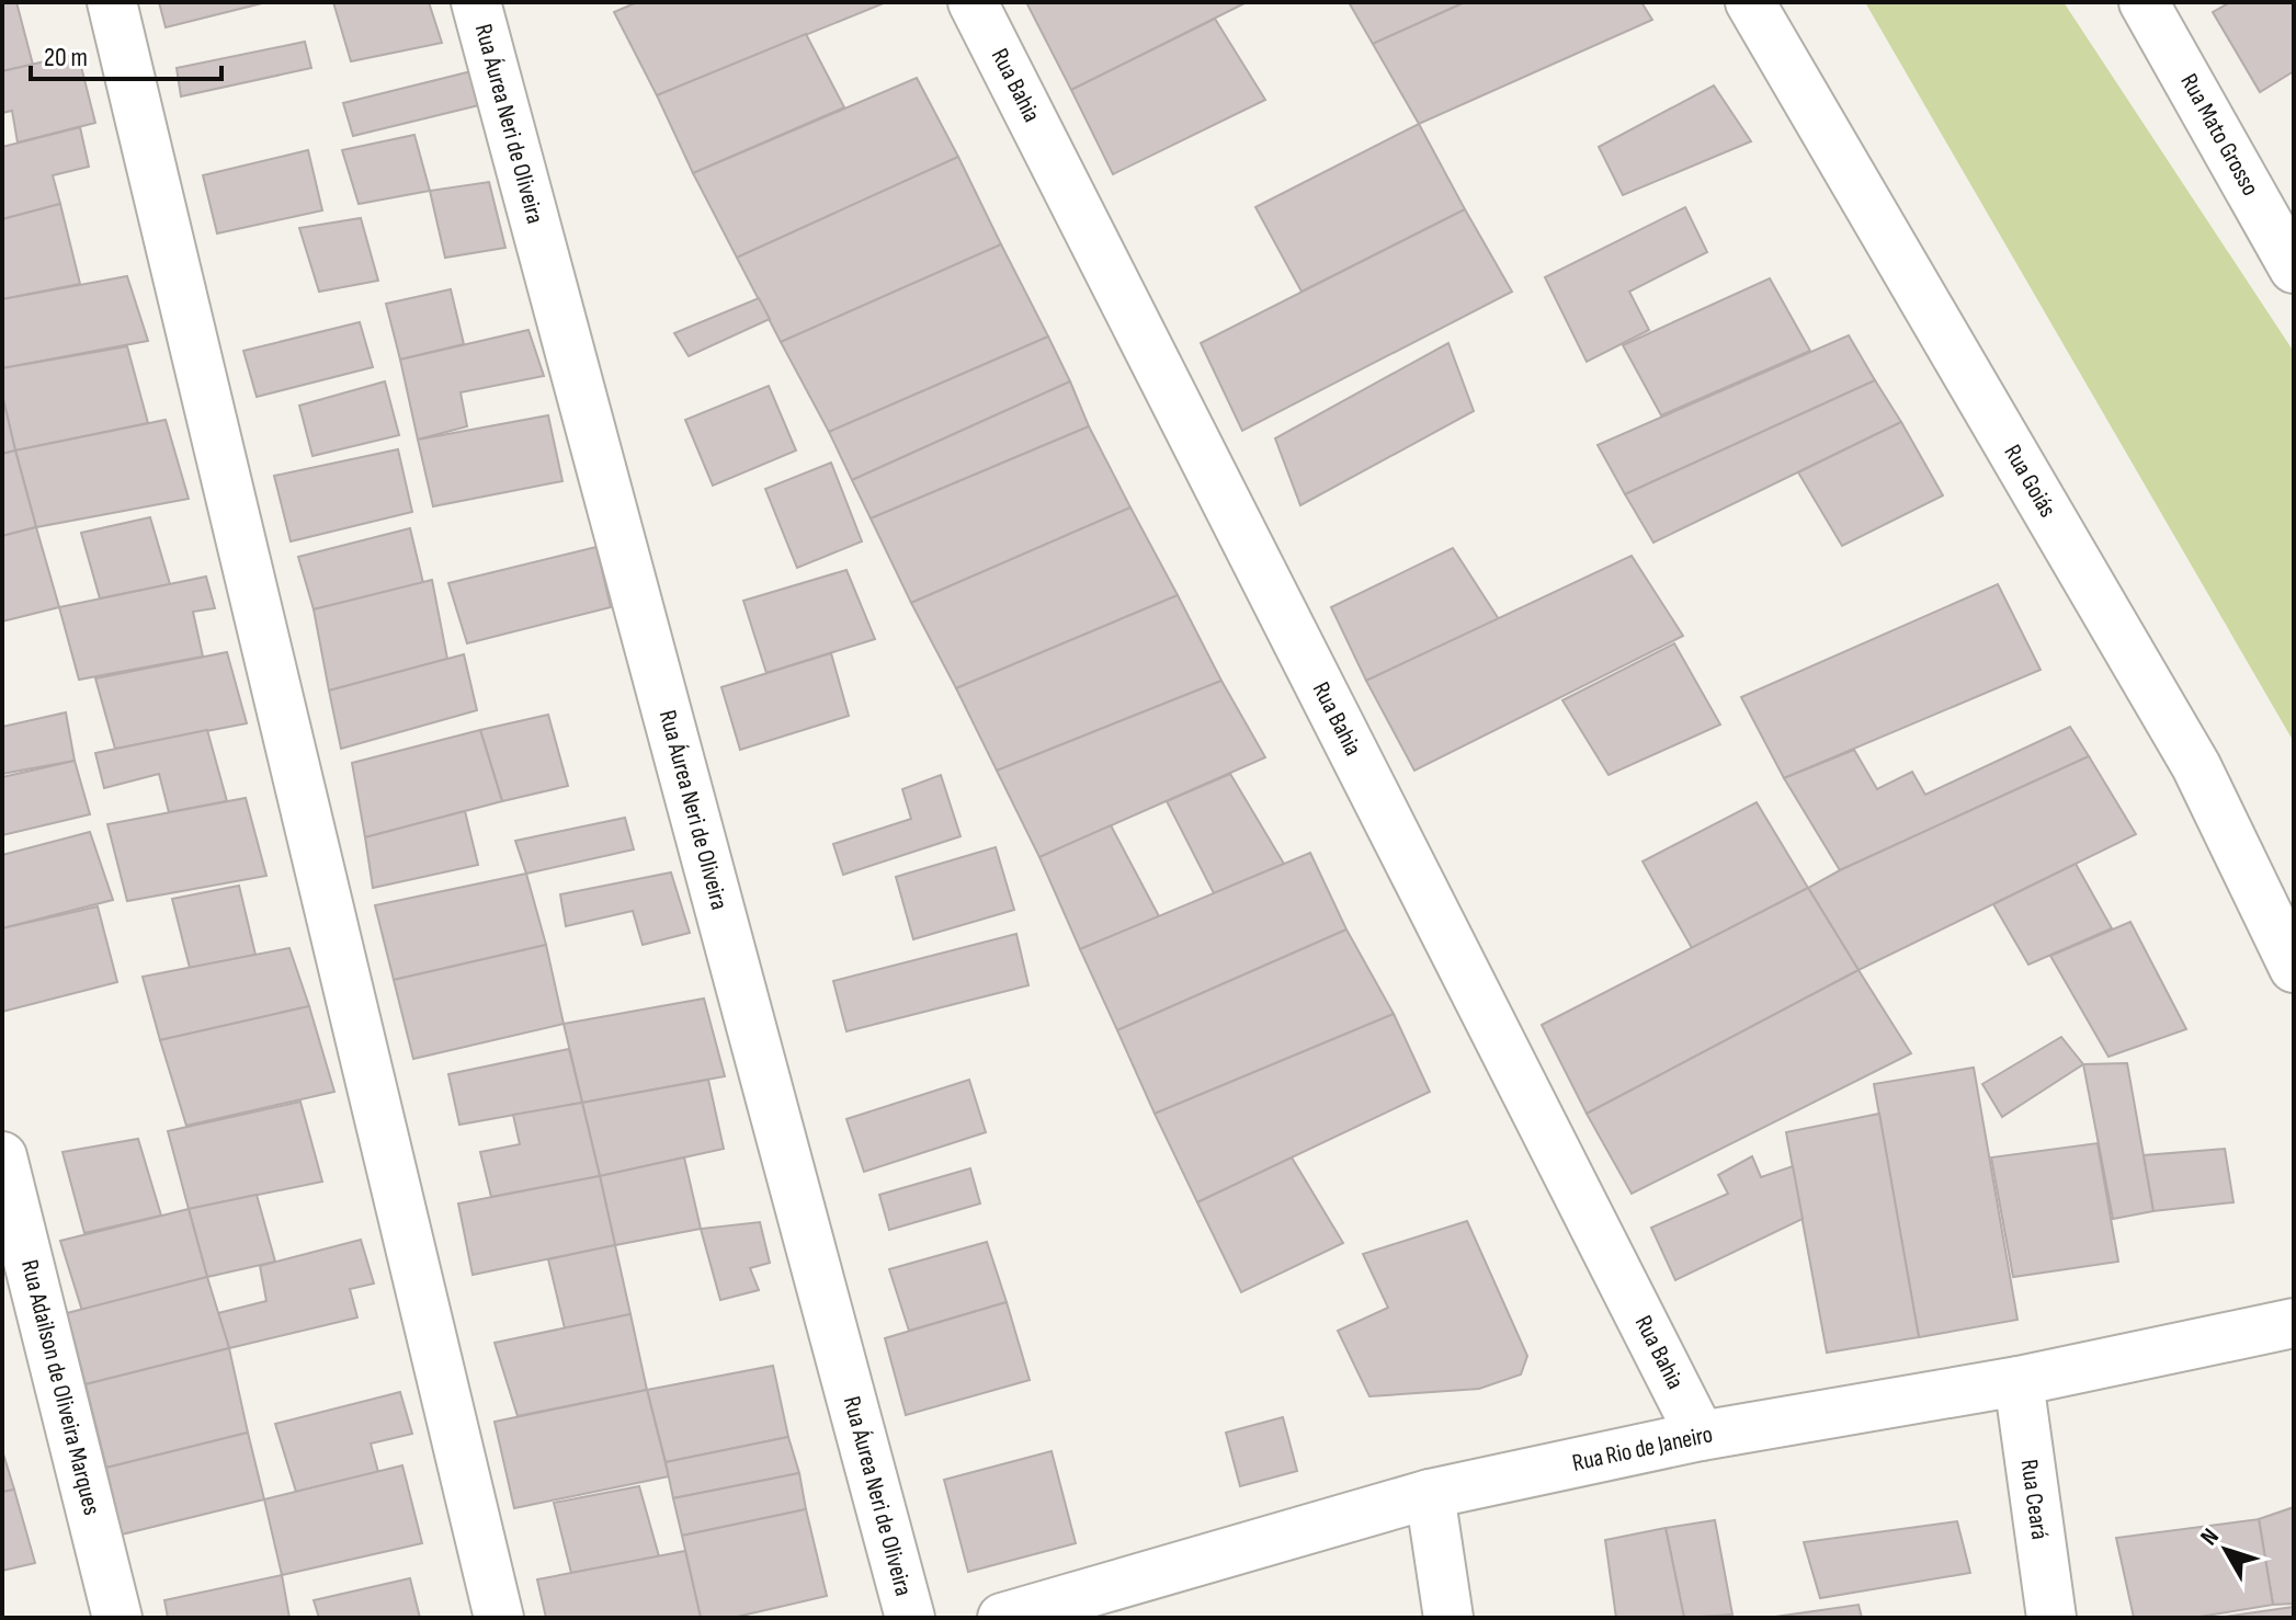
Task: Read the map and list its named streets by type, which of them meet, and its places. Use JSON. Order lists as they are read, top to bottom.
{
  "streets": {
    "street": [
      "Rua Bahia",
      "Rua Áurea Neri de Oliveira",
      "Rua Mato Grosso",
      "Rua Goiás",
      "Rua Adailson de Oliveira Marques",
      "Rua Rio de Janeiro",
      "Rua Ceará"
    ]
  },
  "crossings": [
    ["Rua Bahia", "Rua Rio de Janeiro"],
    ["Rua Rio de Janeiro", "Rua Ceará"]
  ],
  "scale_bar": "20 m",
  "north": "top left"
}
